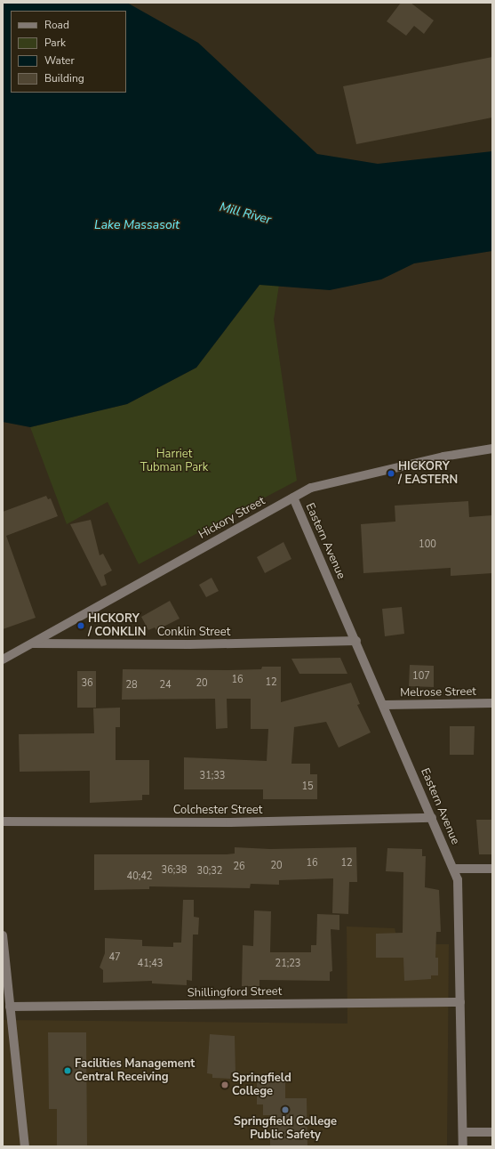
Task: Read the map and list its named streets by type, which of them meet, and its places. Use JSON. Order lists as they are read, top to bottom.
{
  "streets": {
    "street": [
      "Hickory Street",
      "Eastern Avenue",
      "Conklin Street",
      "Melrose Street",
      "Colchester Street",
      "Shillingford Street"
    ]
  },
  "crossings": [
    ["Hickory Street", "Eastern Avenue"],
    ["Hickory Street", "Conklin Street"],
    ["Eastern Avenue", "Conklin Street"],
    ["Eastern Avenue", "Melrose Street"],
    ["Eastern Avenue", "Colchester Street"],
    ["Eastern Avenue", "Shillingford Street"]
  ],
  "water": ["Mill River", "Lake Massasoit"],
  "parks": ["Harriet Tubman Park"],
  "places": [
    "HICKORY / EASTERN",
    "HICKORY / CONKLIN",
    "Facilities Management Central Receiving",
    "Springfield College",
    "Springfield College Public Safety"
  ],
  "house_numbers": [
    "100",
    "107",
    "16",
    "12",
    "36",
    "20",
    "28",
    "24",
    "31;33",
    "15",
    "16",
    "12",
    "20",
    "26",
    "36;38",
    "30;32",
    "40;42",
    "47",
    "41;43",
    "21;23"
  ],
  "legend": [
    "Road",
    "Park",
    "Water",
    "Building"
  ]
}
